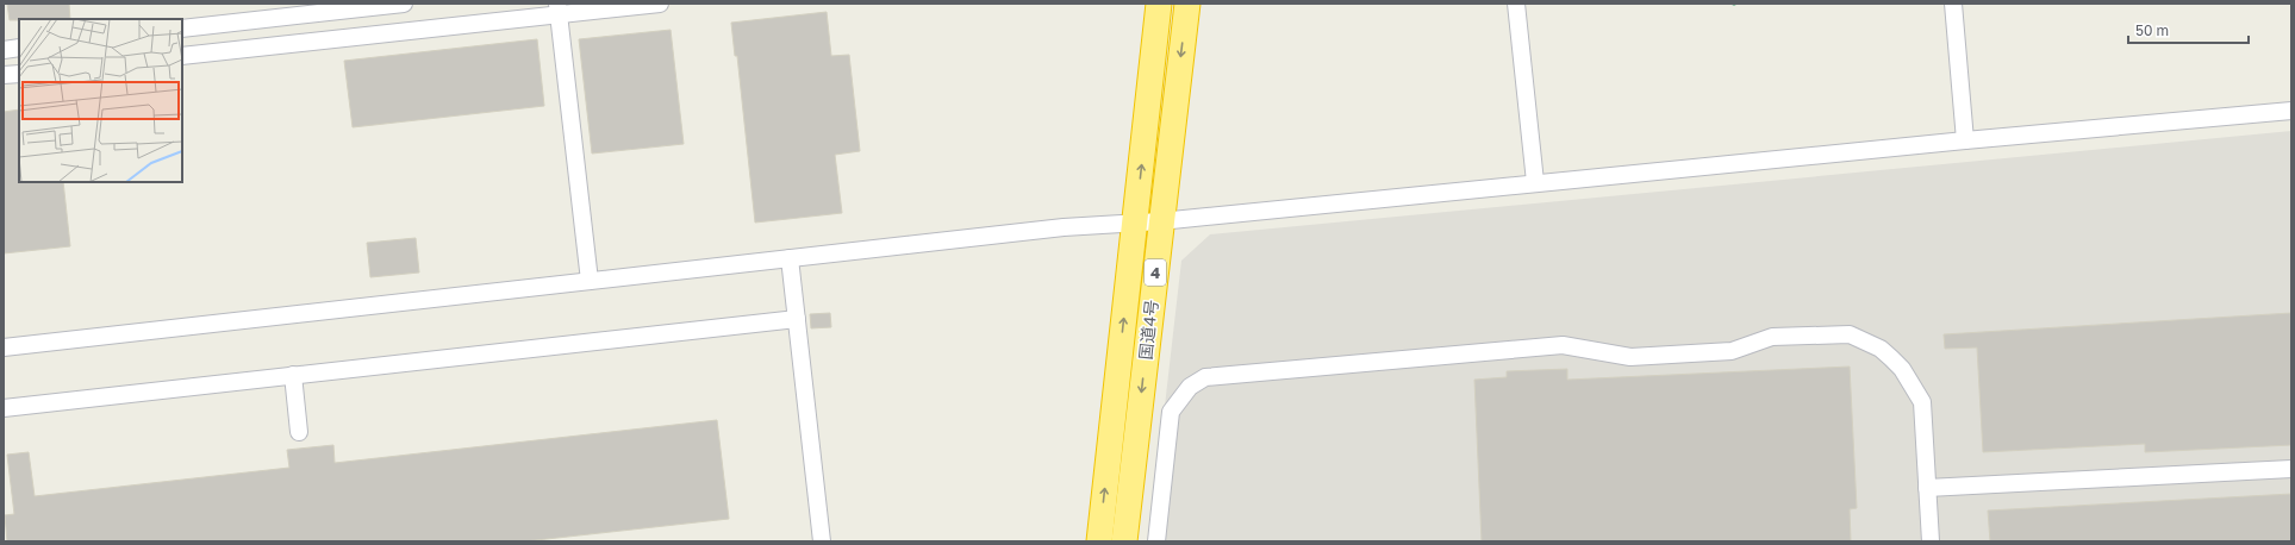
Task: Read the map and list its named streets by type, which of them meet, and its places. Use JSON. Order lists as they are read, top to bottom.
{
  "streets": {
    "highway": ["4", "国道4号"]
  },
  "scale_bar": "50 m"
}
